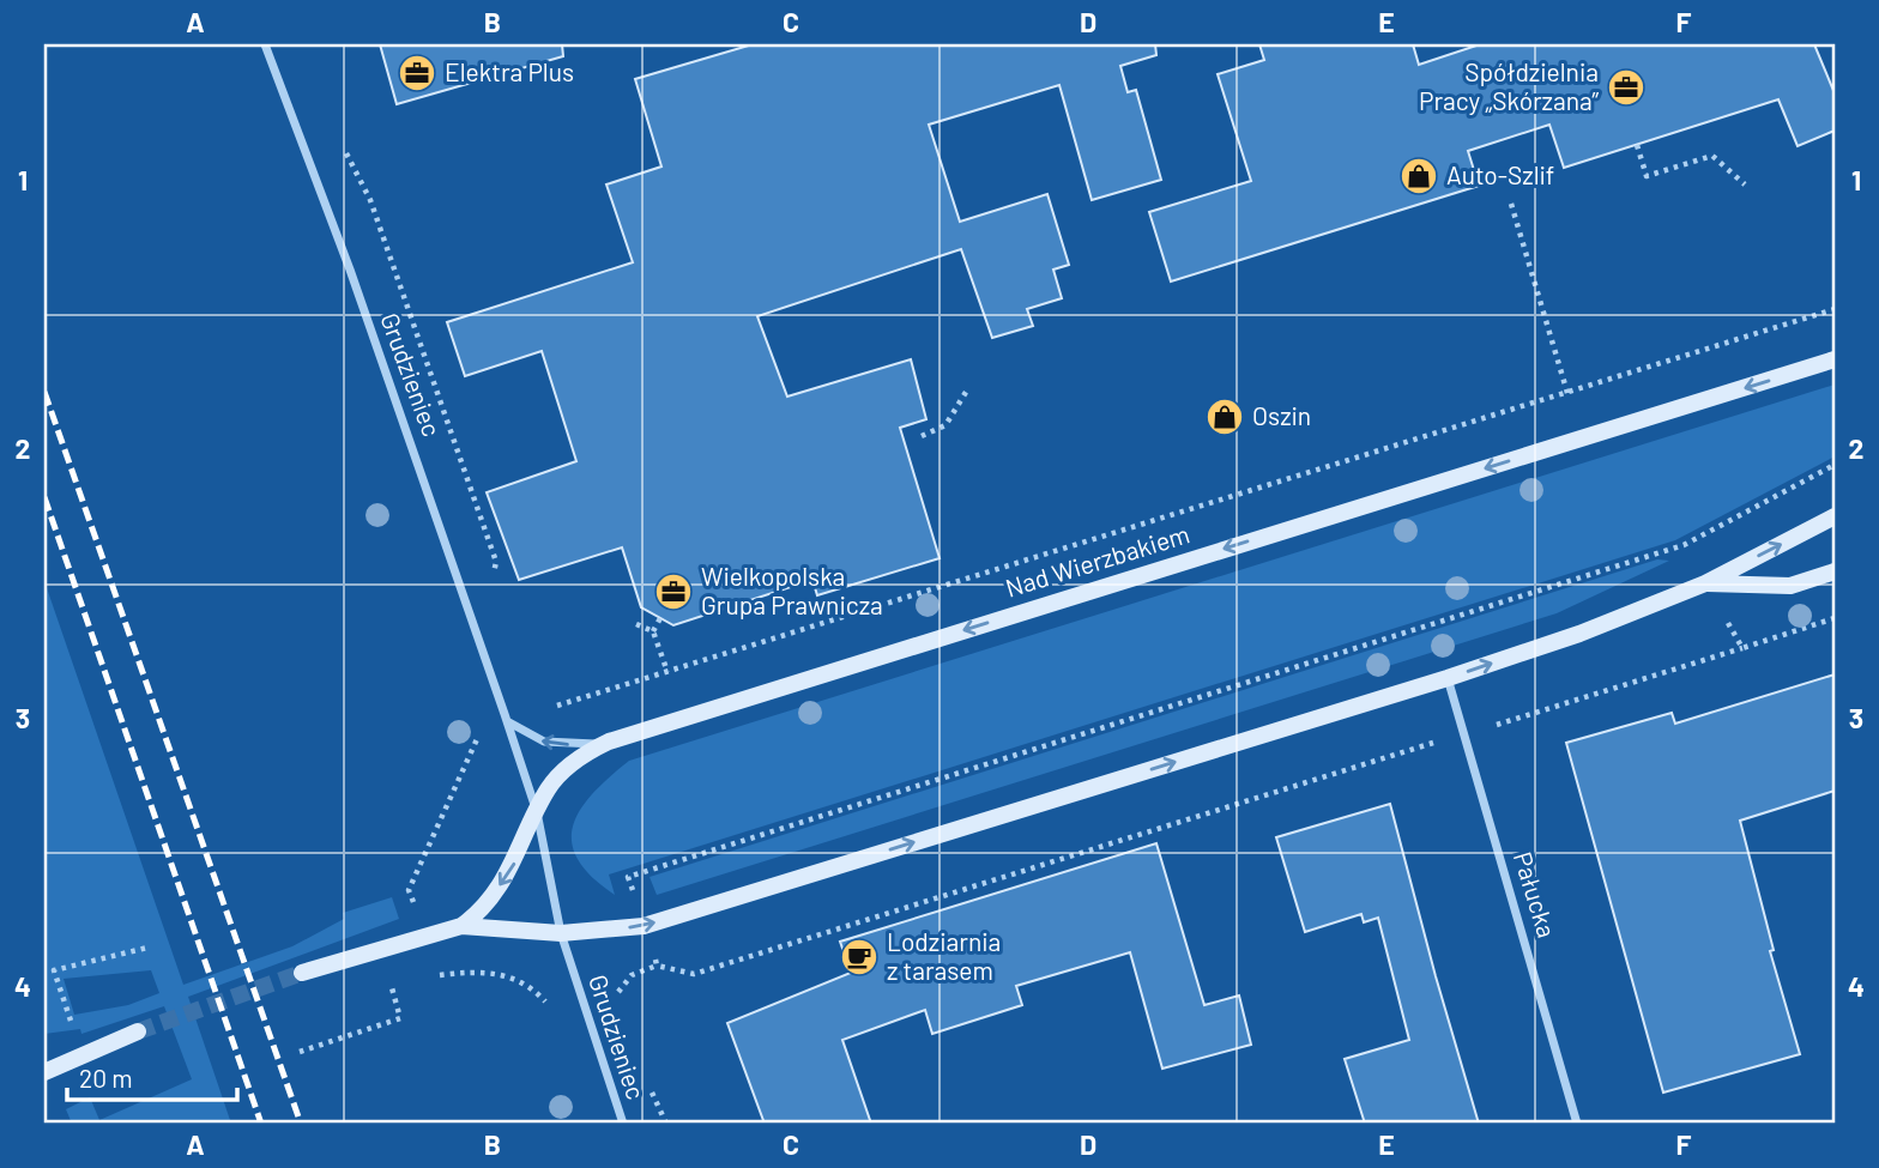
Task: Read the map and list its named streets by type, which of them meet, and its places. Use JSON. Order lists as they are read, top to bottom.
{
  "streets": {
    "street": ["Grudzieniec", "Nad Wierzbakiem", "Pałucka"]
  },
  "crossings": [
    ["Grudzieniec", "Nad Wierzbakiem"],
    ["Nad Wierzbakiem", "Pałucka"]
  ],
  "places": {
    "office": ["Elektra Plus", "Spółdzielnia Pracy „Skórzana”", "Wielkopolska Grupa Prawnicza"],
    "shop": ["Auto-Szlif", "Oszin"],
    "cafe": ["Lodziarnia z tarasem"]
  },
  "scale_bar": "20 m",
  "grid": {
    "columns": [
      "A",
      "B",
      "C",
      "D",
      "E",
      "F"
    ],
    "rows": [
      "1",
      "2",
      "3",
      "4"
    ]
  }
}
